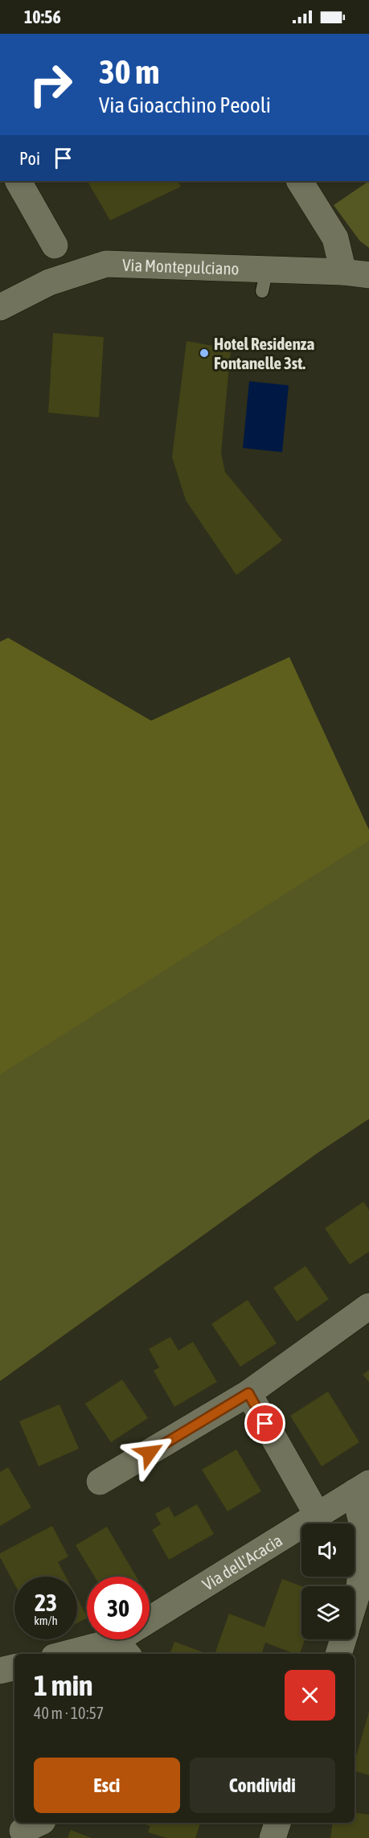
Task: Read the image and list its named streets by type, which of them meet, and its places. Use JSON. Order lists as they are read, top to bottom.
{
  "streets": {
    "street": ["Via Montepulciano", "Via dell'Acacia"]
  },
  "places": ["Hotel Residenza Fontanelle 3st."],
  "page": {
    "status": "10:56",
    "turn": ["30 m", "Via Gioacchino Peooli"],
    "then": "Poi",
    "speed": "23 km/h",
    "limit": "30",
    "heading": ["1 min", "40 m · 10:57"],
    "buttons": ["Esci", "Condividi"]
  }
}
